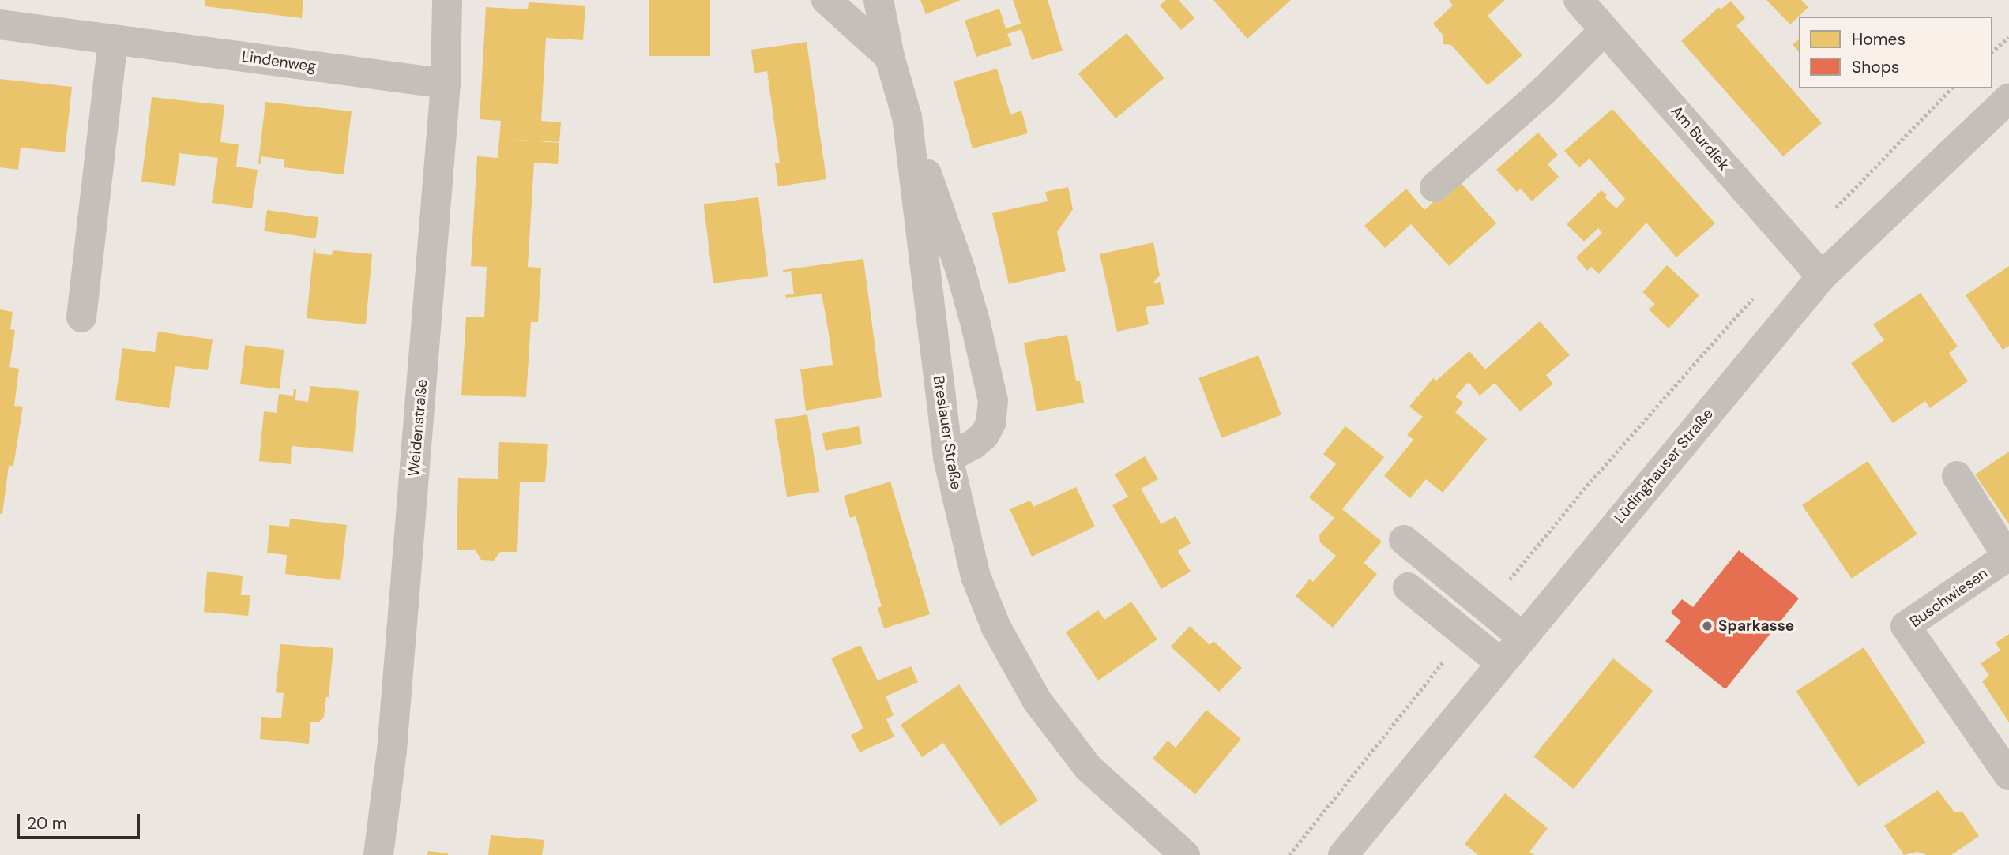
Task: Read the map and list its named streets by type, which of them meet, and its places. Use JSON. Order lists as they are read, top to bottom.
{
  "streets": {
    "street": [
      "Lindenweg",
      "Am Burdiek",
      "Weidenstraße",
      "Breslauer Straße",
      "Lüdinghauser Straße",
      "Buschwiesen"
    ]
  },
  "crossings": [
    ["Lindenweg", "Weidenstraße"],
    ["Am Burdiek", "Lüdinghauser Straße"]
  ],
  "places": ["Sparkasse"],
  "legend": ["Homes", "Shops"],
  "scale_bar": "20 m"
}
